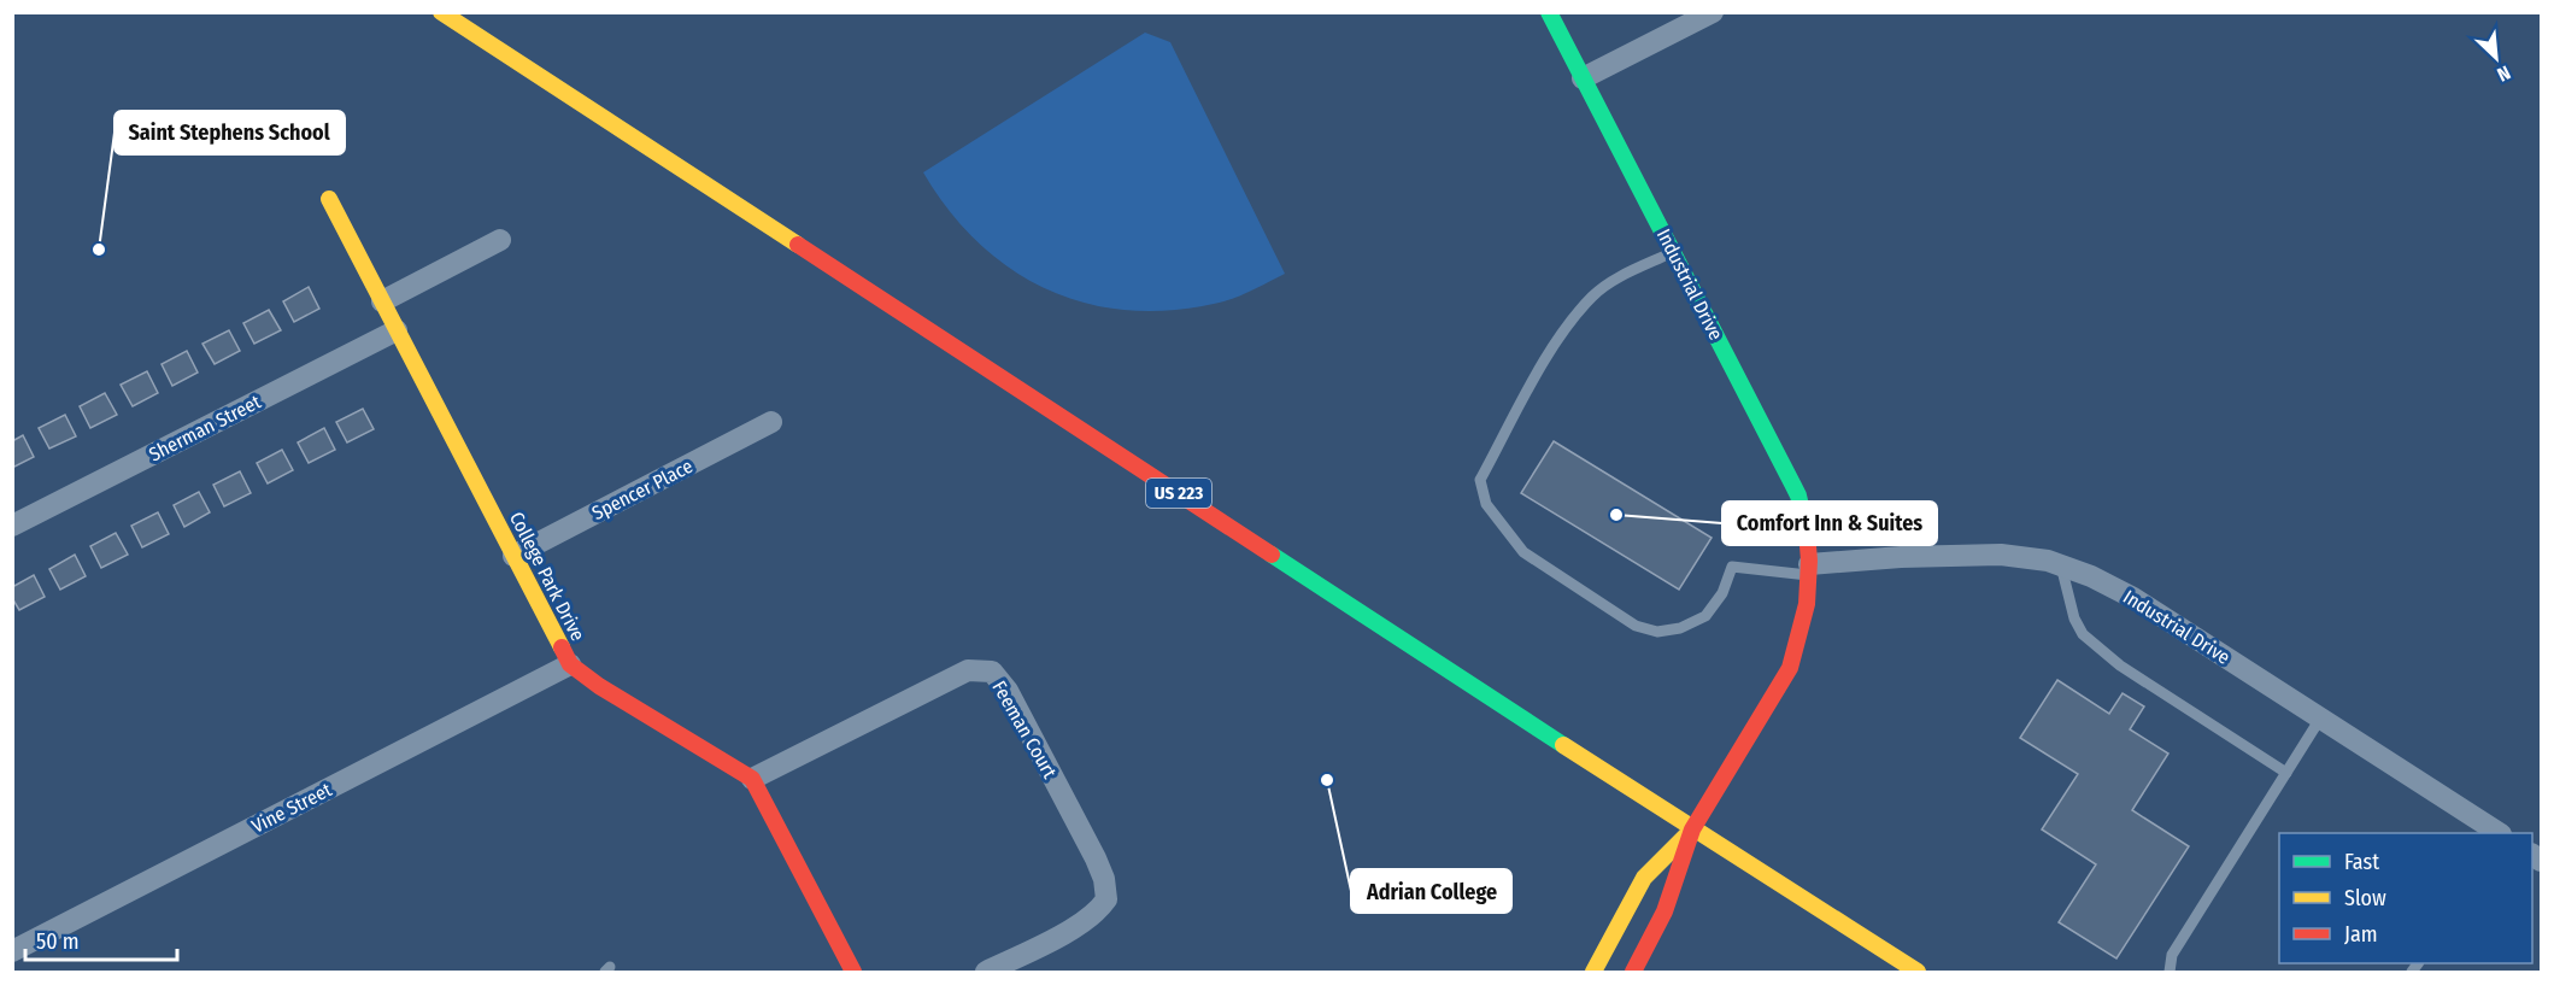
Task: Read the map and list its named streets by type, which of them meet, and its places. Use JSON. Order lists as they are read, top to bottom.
{
  "streets": {
    "main road": ["Industrial Drive", "US 223", "College Park Drive"],
    "street": [
      "Sherman Street",
      "Spencer Place",
      "Feeman Court",
      "Vine Street"
    ]
  },
  "crossings": [
    ["Industrial Drive", "US 223"],
    ["Sherman Street", "College Park Drive"],
    ["Spencer Place", "College Park Drive"],
    ["College Park Drive", "Feeman Court"],
    ["College Park Drive", "Vine Street"]
  ],
  "places": ["Saint Stephens School", "Comfort Inn & Suites", "Adrian College"],
  "legend": ["Fast", "Slow", "Jam"],
  "scale_bar": "50 m",
  "north": "bottom right"
}
